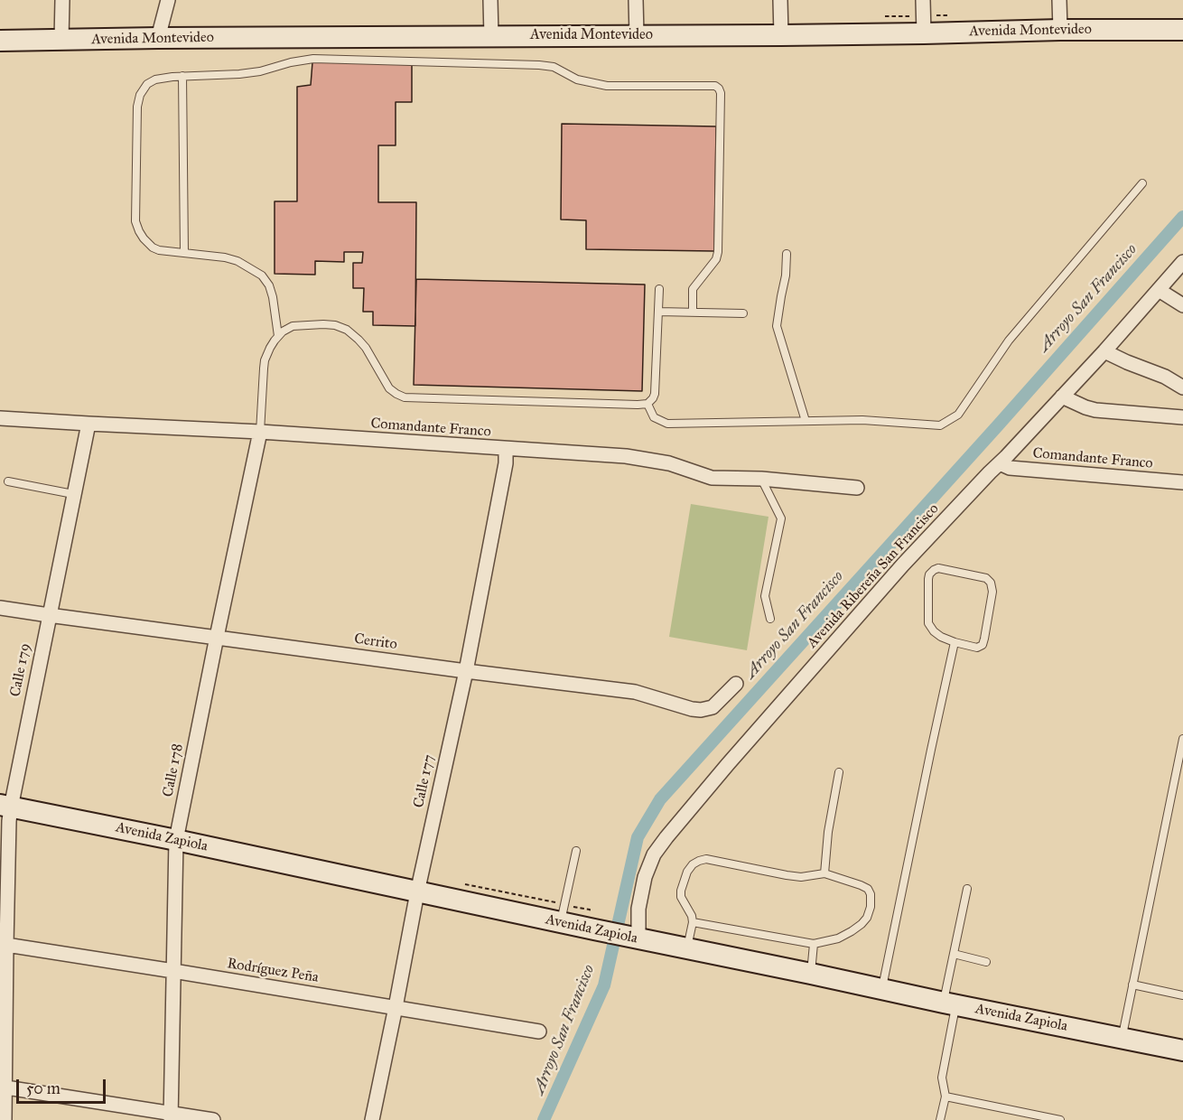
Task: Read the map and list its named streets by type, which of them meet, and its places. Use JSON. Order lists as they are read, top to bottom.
{
  "streets": {
    "street": [
      "Avenida Montevideo",
      "Comandante Franco",
      "Avenida Ribereña San Francisco",
      "Cerrito",
      "Calle 179",
      "Calle 178",
      "Calle 177",
      "Avenida Zapiola",
      "Rodríguez Peña"
    ]
  },
  "crossings": [
    ["Comandante Franco", "Avenida Ribereña San Francisco"],
    ["Comandante Franco", "Calle 179"],
    ["Comandante Franco", "Calle 178"],
    ["Comandante Franco", "Calle 177"],
    ["Avenida Ribereña San Francisco", "Avenida Zapiola"],
    ["Cerrito", "Calle 179"],
    ["Cerrito", "Calle 178"],
    ["Cerrito", "Calle 177"],
    ["Calle 179", "Avenida Zapiola"],
    ["Calle 179", "Rodríguez Peña"],
    ["Calle 178", "Avenida Zapiola"],
    ["Calle 178", "Rodríguez Peña"],
    ["Calle 177", "Avenida Zapiola"],
    ["Calle 177", "Rodríguez Peña"]
  ],
  "water": ["Arroyo San Francisco"],
  "scale_bar": "50 m"
}
